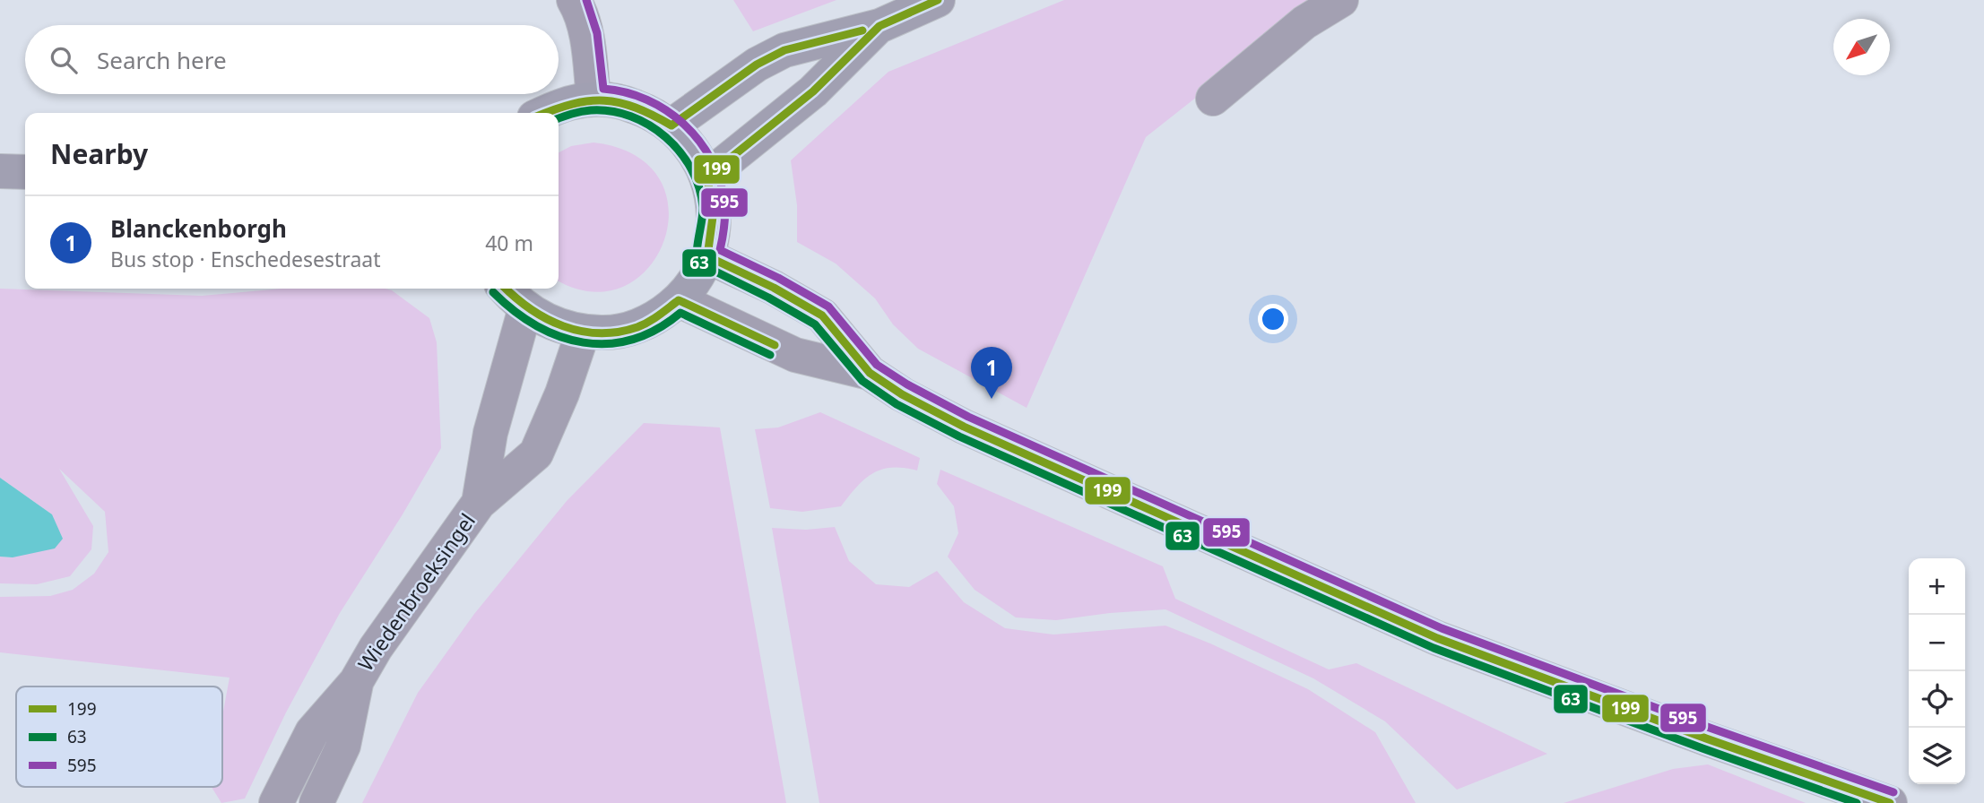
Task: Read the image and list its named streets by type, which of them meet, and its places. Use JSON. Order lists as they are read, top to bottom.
{
  "streets": {
    "street": ["Wiedenbroeksingel"]
  },
  "lines": ["transit line 199", "transit line 595", "transit line 63"],
  "legend": ["199", "63", "595"],
  "north": "bottom left",
  "page": {
    "search": "Search here",
    "heading": "Nearby",
    "list": [
      {
        "mark": "1",
        "name": "Blanckenborgh",
        "note": "Bus stop · Enschedesestraat",
        "value": "40 m"
      }
    ],
    "pins": "1",
    "map_buttons": ["+", "−"]
  }
}
